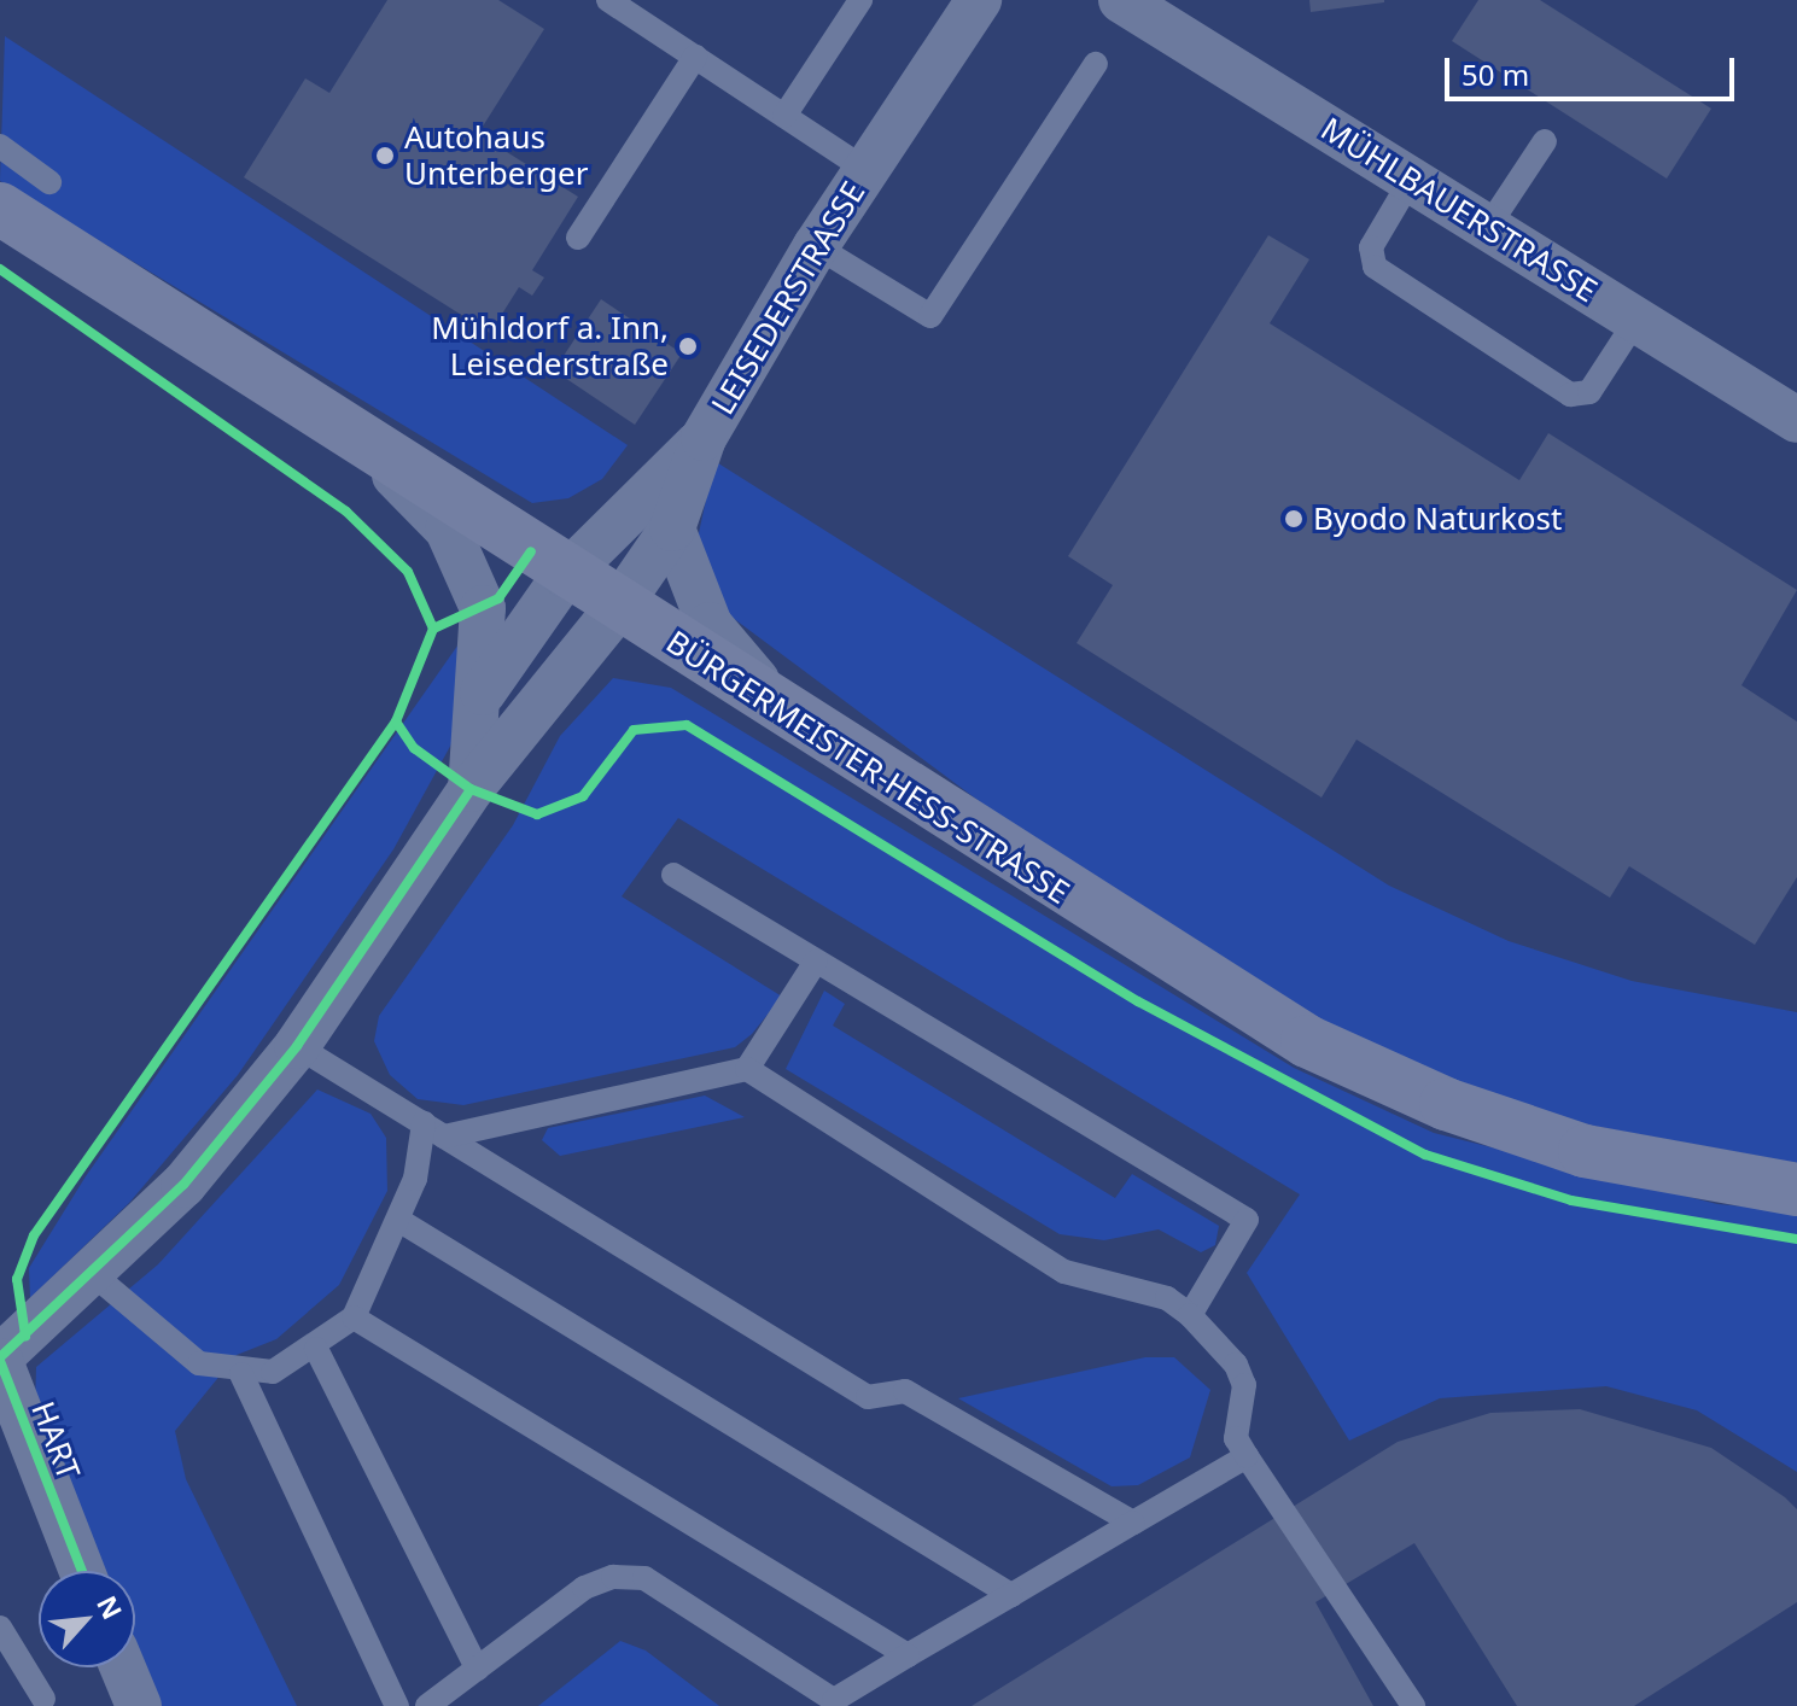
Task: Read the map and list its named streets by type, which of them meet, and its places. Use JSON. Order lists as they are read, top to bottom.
{
  "streets": {
    "main road": ["BÜRGERMEISTER-HESS-STRASSE"],
    "street": ["MÜHLBAUERSTRASSE", "LEISEDERSTRASSE", "HART"]
  },
  "crossings": [
    ["LEISEDERSTRASSE", "BÜRGERMEISTER-HESS-STRASSE"],
    ["LEISEDERSTRASSE", "HART"]
  ],
  "places": ["Autohaus Unterberger", "Mühldorf a. Inn, Leisederstraße", "Byodo Naturkost"],
  "scale_bar": "50 m",
  "north": "top right"
}
